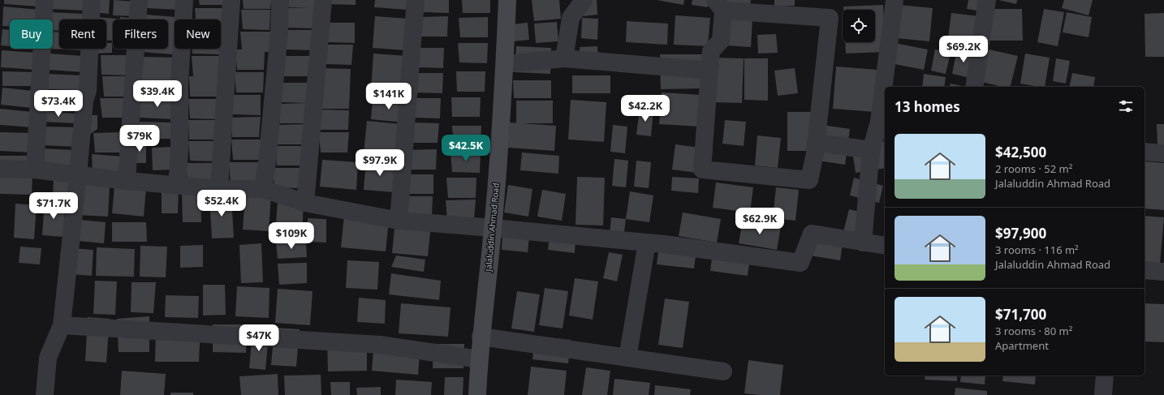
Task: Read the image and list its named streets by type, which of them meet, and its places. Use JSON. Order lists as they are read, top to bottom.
{
  "streets": {
    "street": ["Jalaluddin Ahmad Road"]
  },
  "page": {
    "chip": [
      "Buy",
      "Rent",
      "Filters",
      "New"
    ],
    "price": [
      "$69.2K",
      "$39.4K",
      "$141K",
      "$73.4K",
      "$42.2K",
      "$79K",
      "$42.5K",
      "$97.9K",
      "$52.4K",
      "$71.7K",
      "$62.9K",
      "$109K",
      "$47K"
    ],
    "heading": "13 homes",
    "list": [
      {
        "name": "$42,500",
        "note": "2 rooms · 52 m² · Jalaluddin Ahmad Road"
      },
      {
        "name": "$97,900",
        "note": "3 rooms · 116 m² · Jalaluddin Ahmad Road"
      },
      {
        "name": "$71,700",
        "note": "3 rooms · 80 m² · Apartment"
      }
    ]
  }
}
